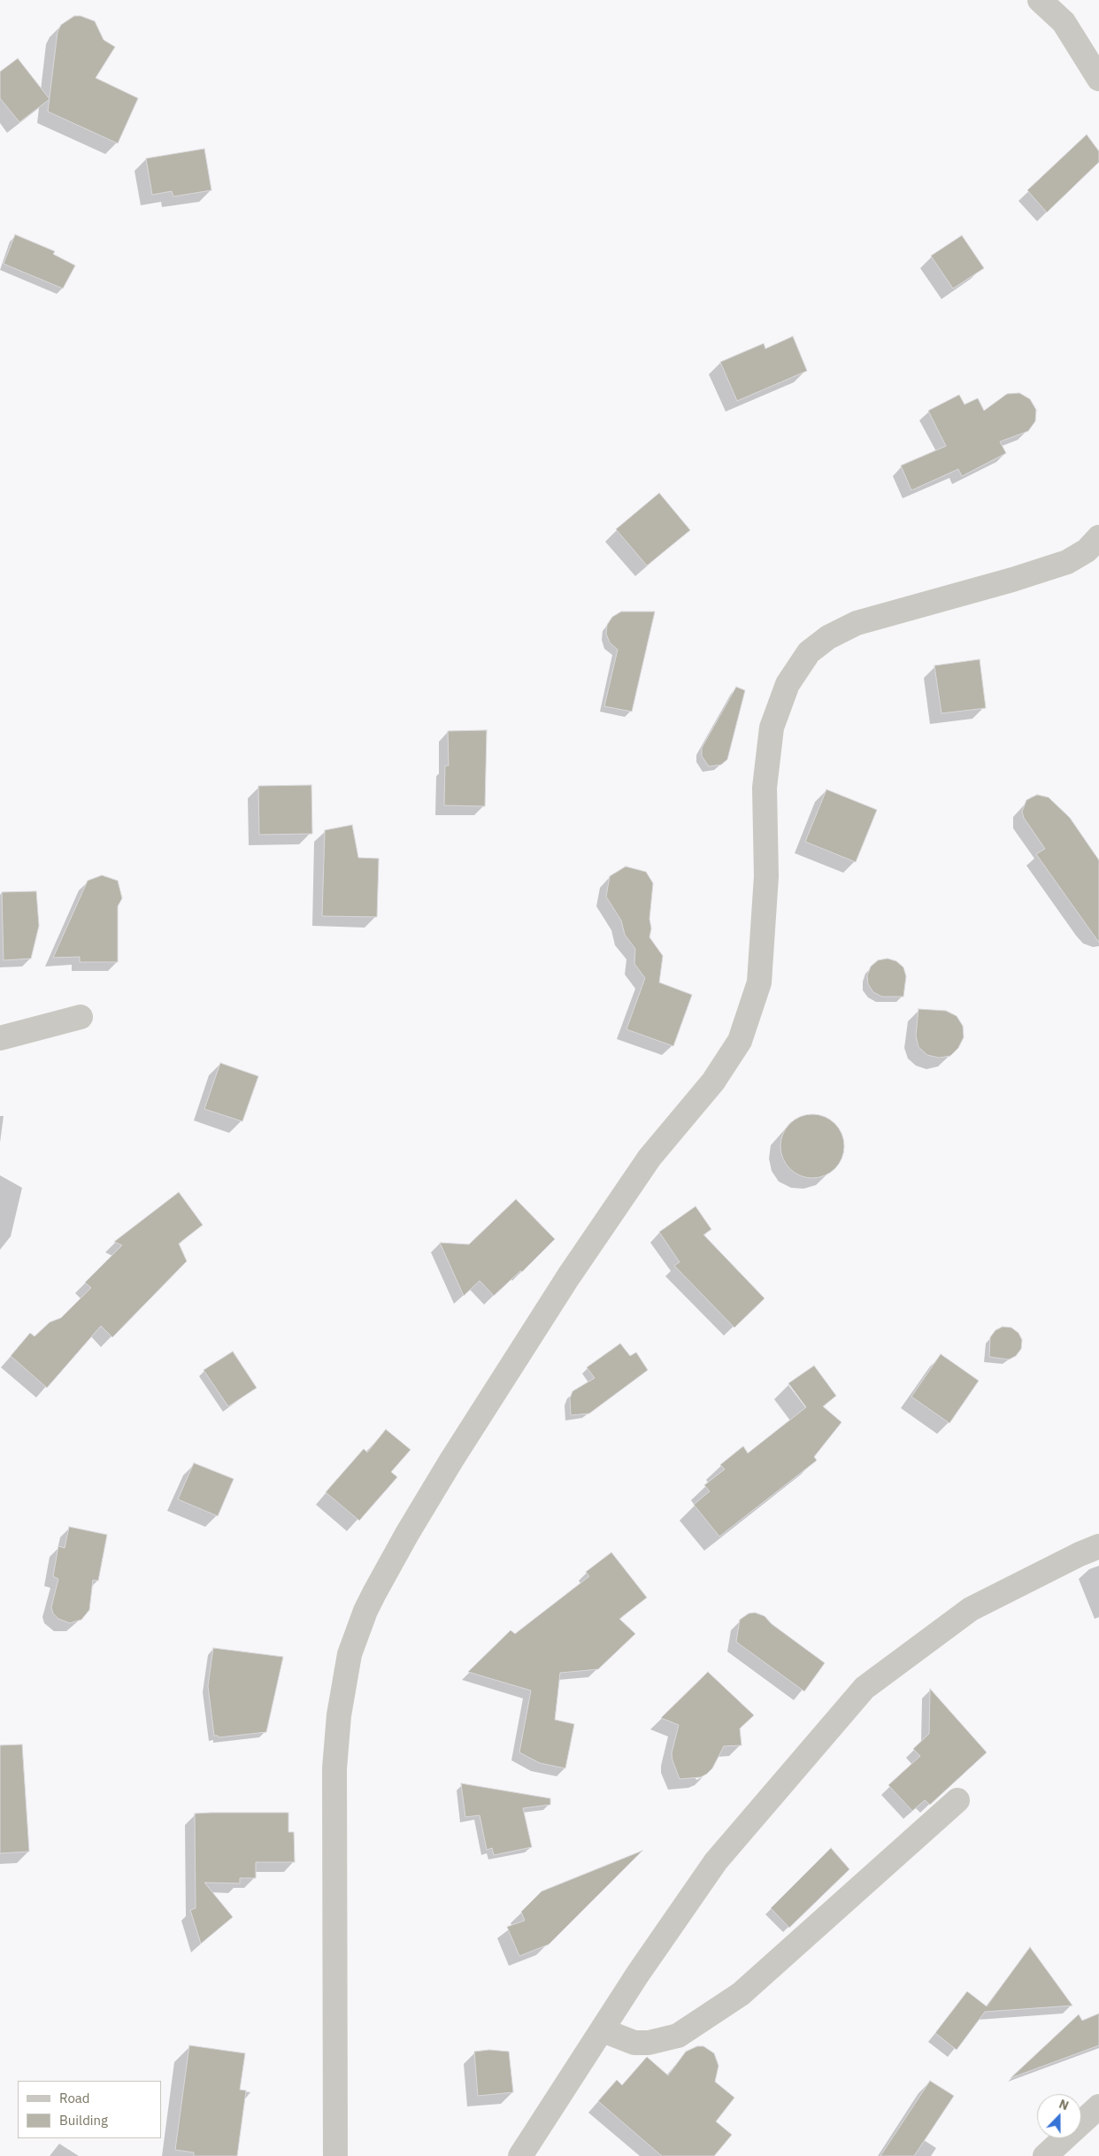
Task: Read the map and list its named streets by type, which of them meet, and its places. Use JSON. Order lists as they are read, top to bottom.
{
  "legend": ["Road", "Building"],
  "north": "top"
}
